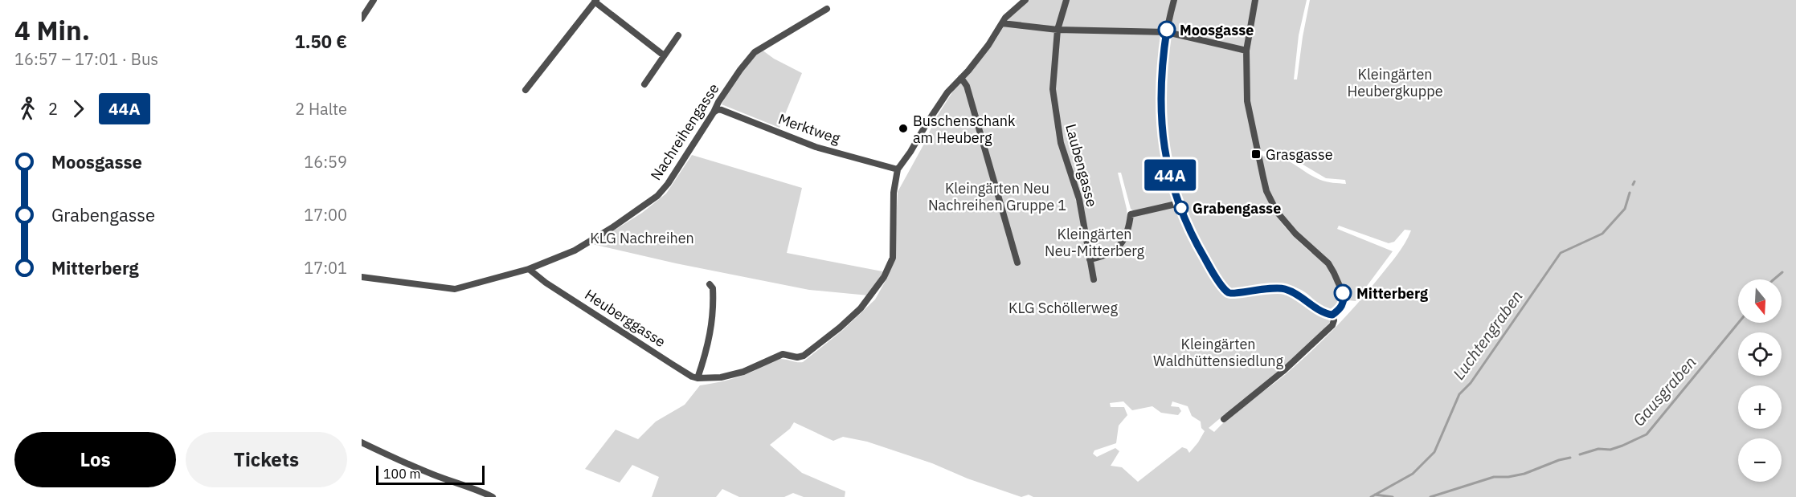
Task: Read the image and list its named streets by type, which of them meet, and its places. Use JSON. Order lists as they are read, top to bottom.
{
  "streets": {
    "street": [
      "Merktweg",
      "Nachreihengasse",
      "Laubengasse",
      "Heuberggasse"
    ]
  },
  "crossings": [
    ["Merktweg", "Nachreihengasse"],
    ["Nachreihengasse", "Heuberggasse"]
  ],
  "water": ["Luchtengraben", "Gausgraben"],
  "parks": [
    "Kleingärten Heubergkuppe",
    "Kleingärten Neu Nachreihen Gruppe 1",
    "Kleingärten Neu-Mitterberg",
    "KLG Nachreihen",
    "KLG Schöllerweg",
    "Kleingärten Waldhüttensiedlung"
  ],
  "places": {
    "other": [
      "Moosgasse",
      "Buschenschank am Heuberg",
      "Grabengasse",
      "Mitterberg"
    ],
    "transit": ["Grasgasse"]
  },
  "lines": ["bus line 44A"],
  "scale_bar": "100 m",
  "north": "bottom",
  "page": {
    "heading": ["4 Min.", "16:57 – 17:01 · Bus", "1.50 €"],
    "on_map": "44A",
    "legs": ["2", "44A", "2 Halte"],
    "list": [
      {
        "name": "Moosgasse",
        "value": "16:59"
      },
      {
        "name": "Grabengasse",
        "value": "17:00"
      },
      {
        "name": "Mitterberg",
        "value": "17:01"
      }
    ],
    "map_buttons": ["+", "−"],
    "buttons": ["Los", "Tickets"],
    "scale": "100 m"
  }
}
